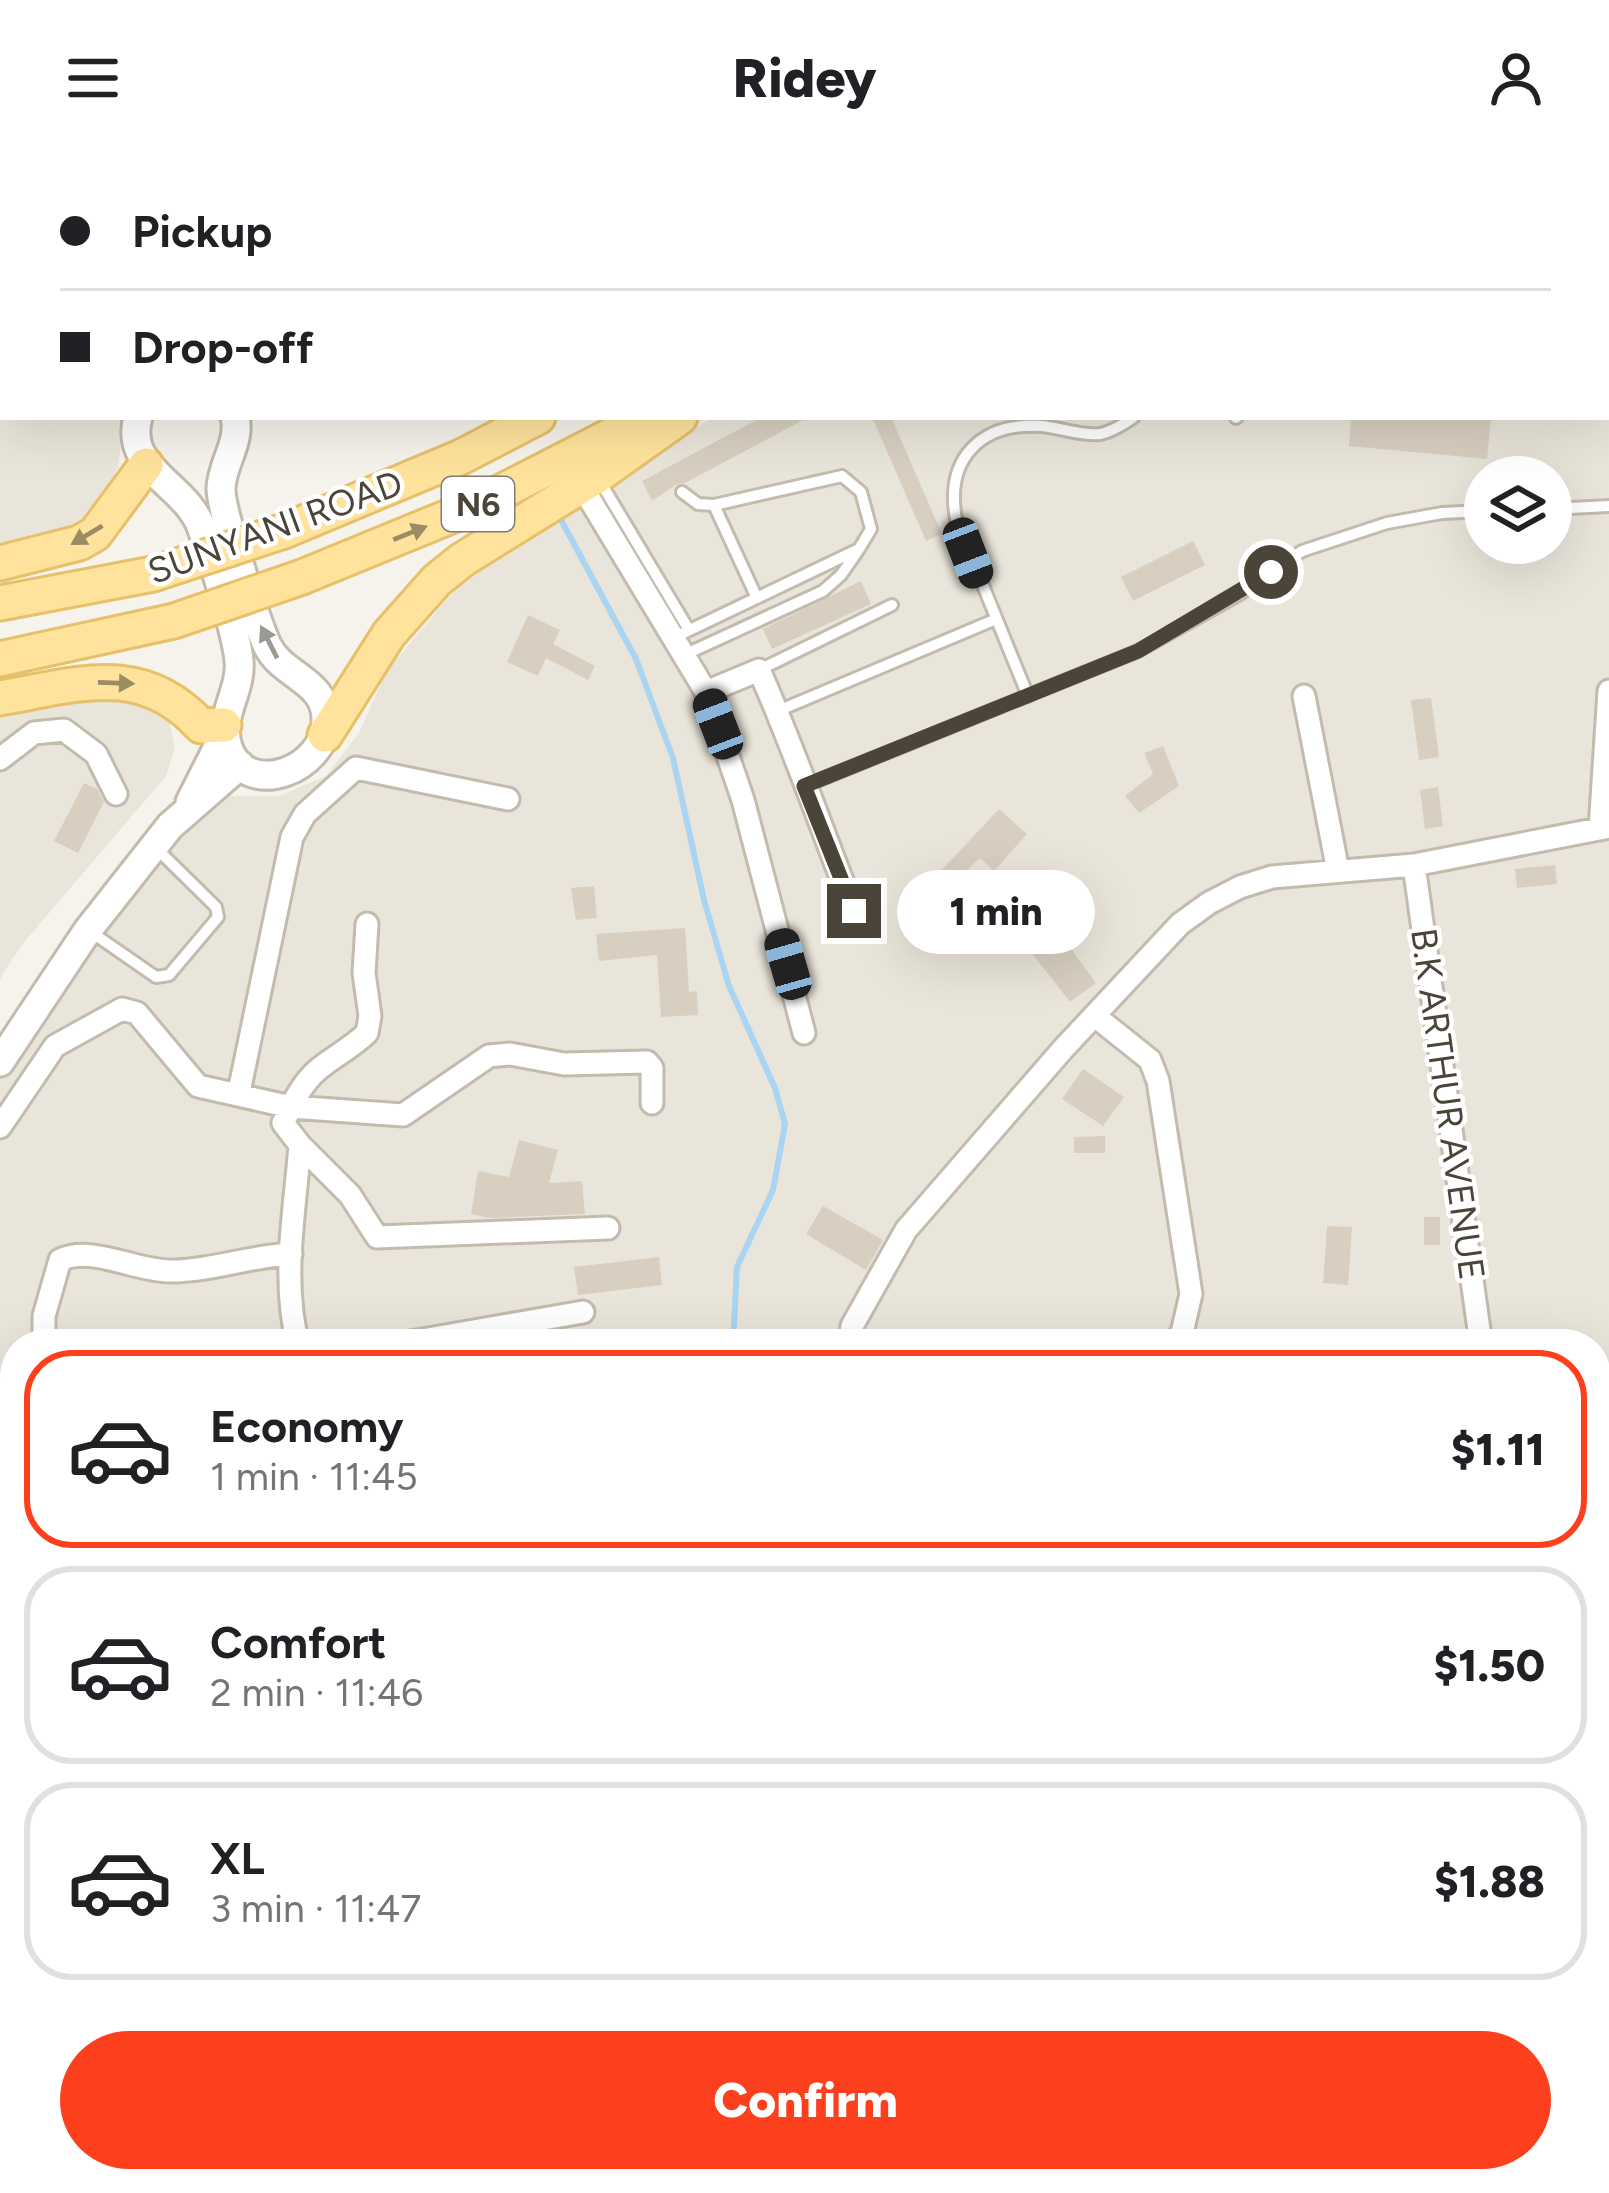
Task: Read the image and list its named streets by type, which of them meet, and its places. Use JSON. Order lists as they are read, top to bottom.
{
  "streets": {
    "main road": ["N6", "SUNYANI ROAD"],
    "street": ["B.K ARTHUR AVENUE"]
  },
  "page": {
    "header": "Ridey",
    "banner": ["Pickup", "Drop-off"],
    "bubble": "1 min",
    "list": [
      {
        "name": "Economy",
        "note": "1 min · 11:45",
        "value": "$1.11"
      },
      {
        "name": "Comfort",
        "note": "2 min · 11:46",
        "value": "$1.50"
      },
      {
        "name": "XL",
        "note": "3 min · 11:47",
        "value": "$1.88"
      }
    ],
    "buttons": "Confirm"
  }
}
